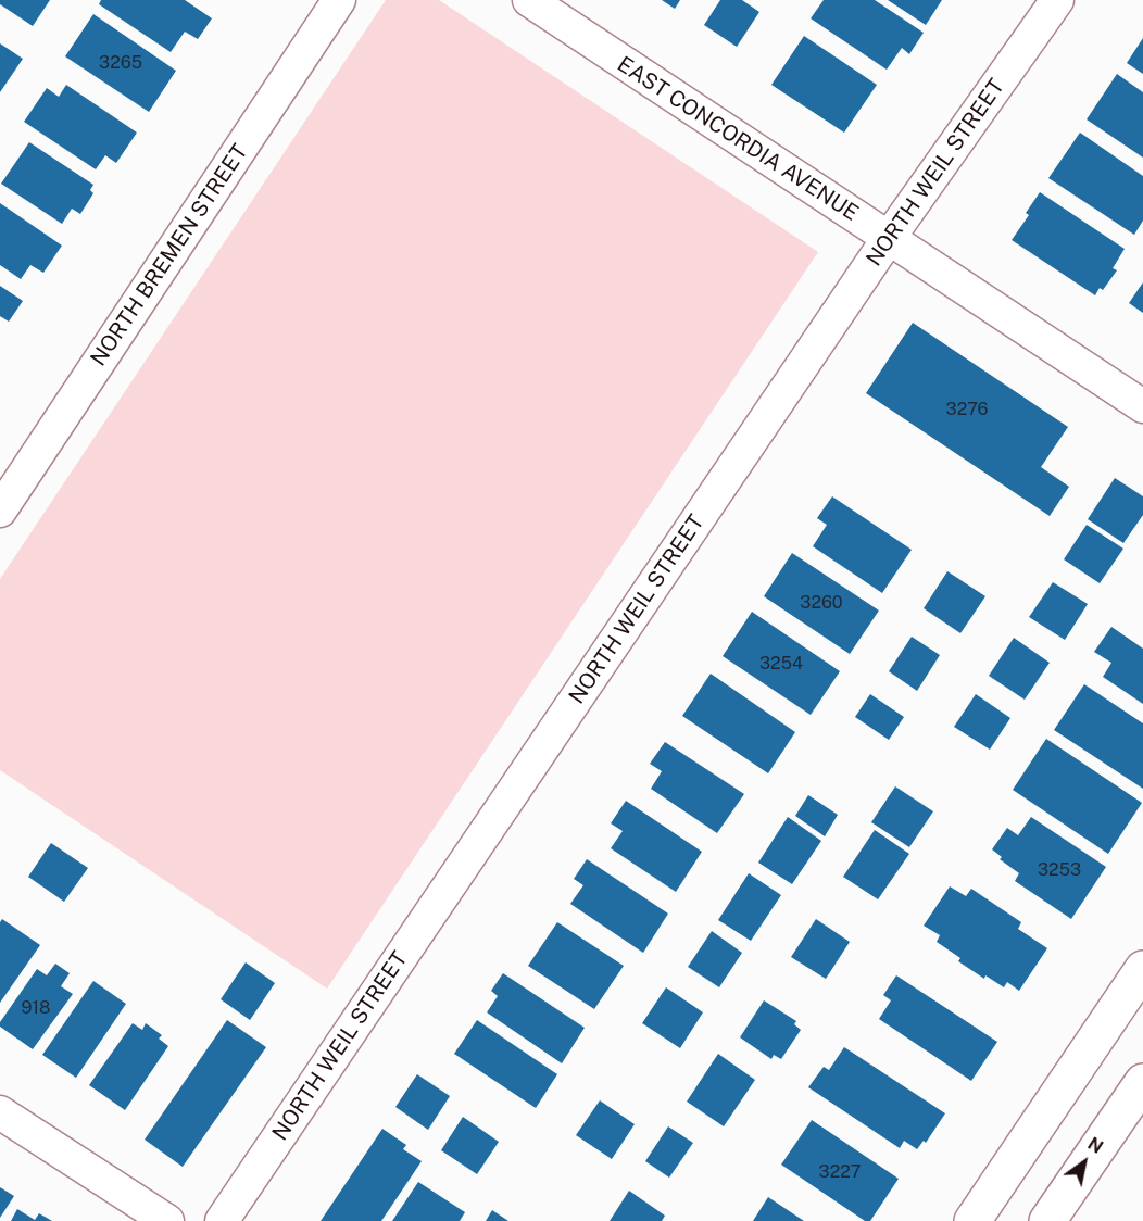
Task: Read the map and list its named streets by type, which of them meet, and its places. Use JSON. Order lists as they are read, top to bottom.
{
  "streets": {
    "street": ["EAST CONCORDIA AVENUE", "NORTH WEIL STREET", "NORTH BREMEN STREET"]
  },
  "crossings": [
    ["EAST CONCORDIA AVENUE", "NORTH WEIL STREET"]
  ],
  "house_numbers": [
    "3265",
    "3276",
    "3260",
    "3254",
    "3253",
    "918",
    "3227"
  ],
  "north": "top right"
}
